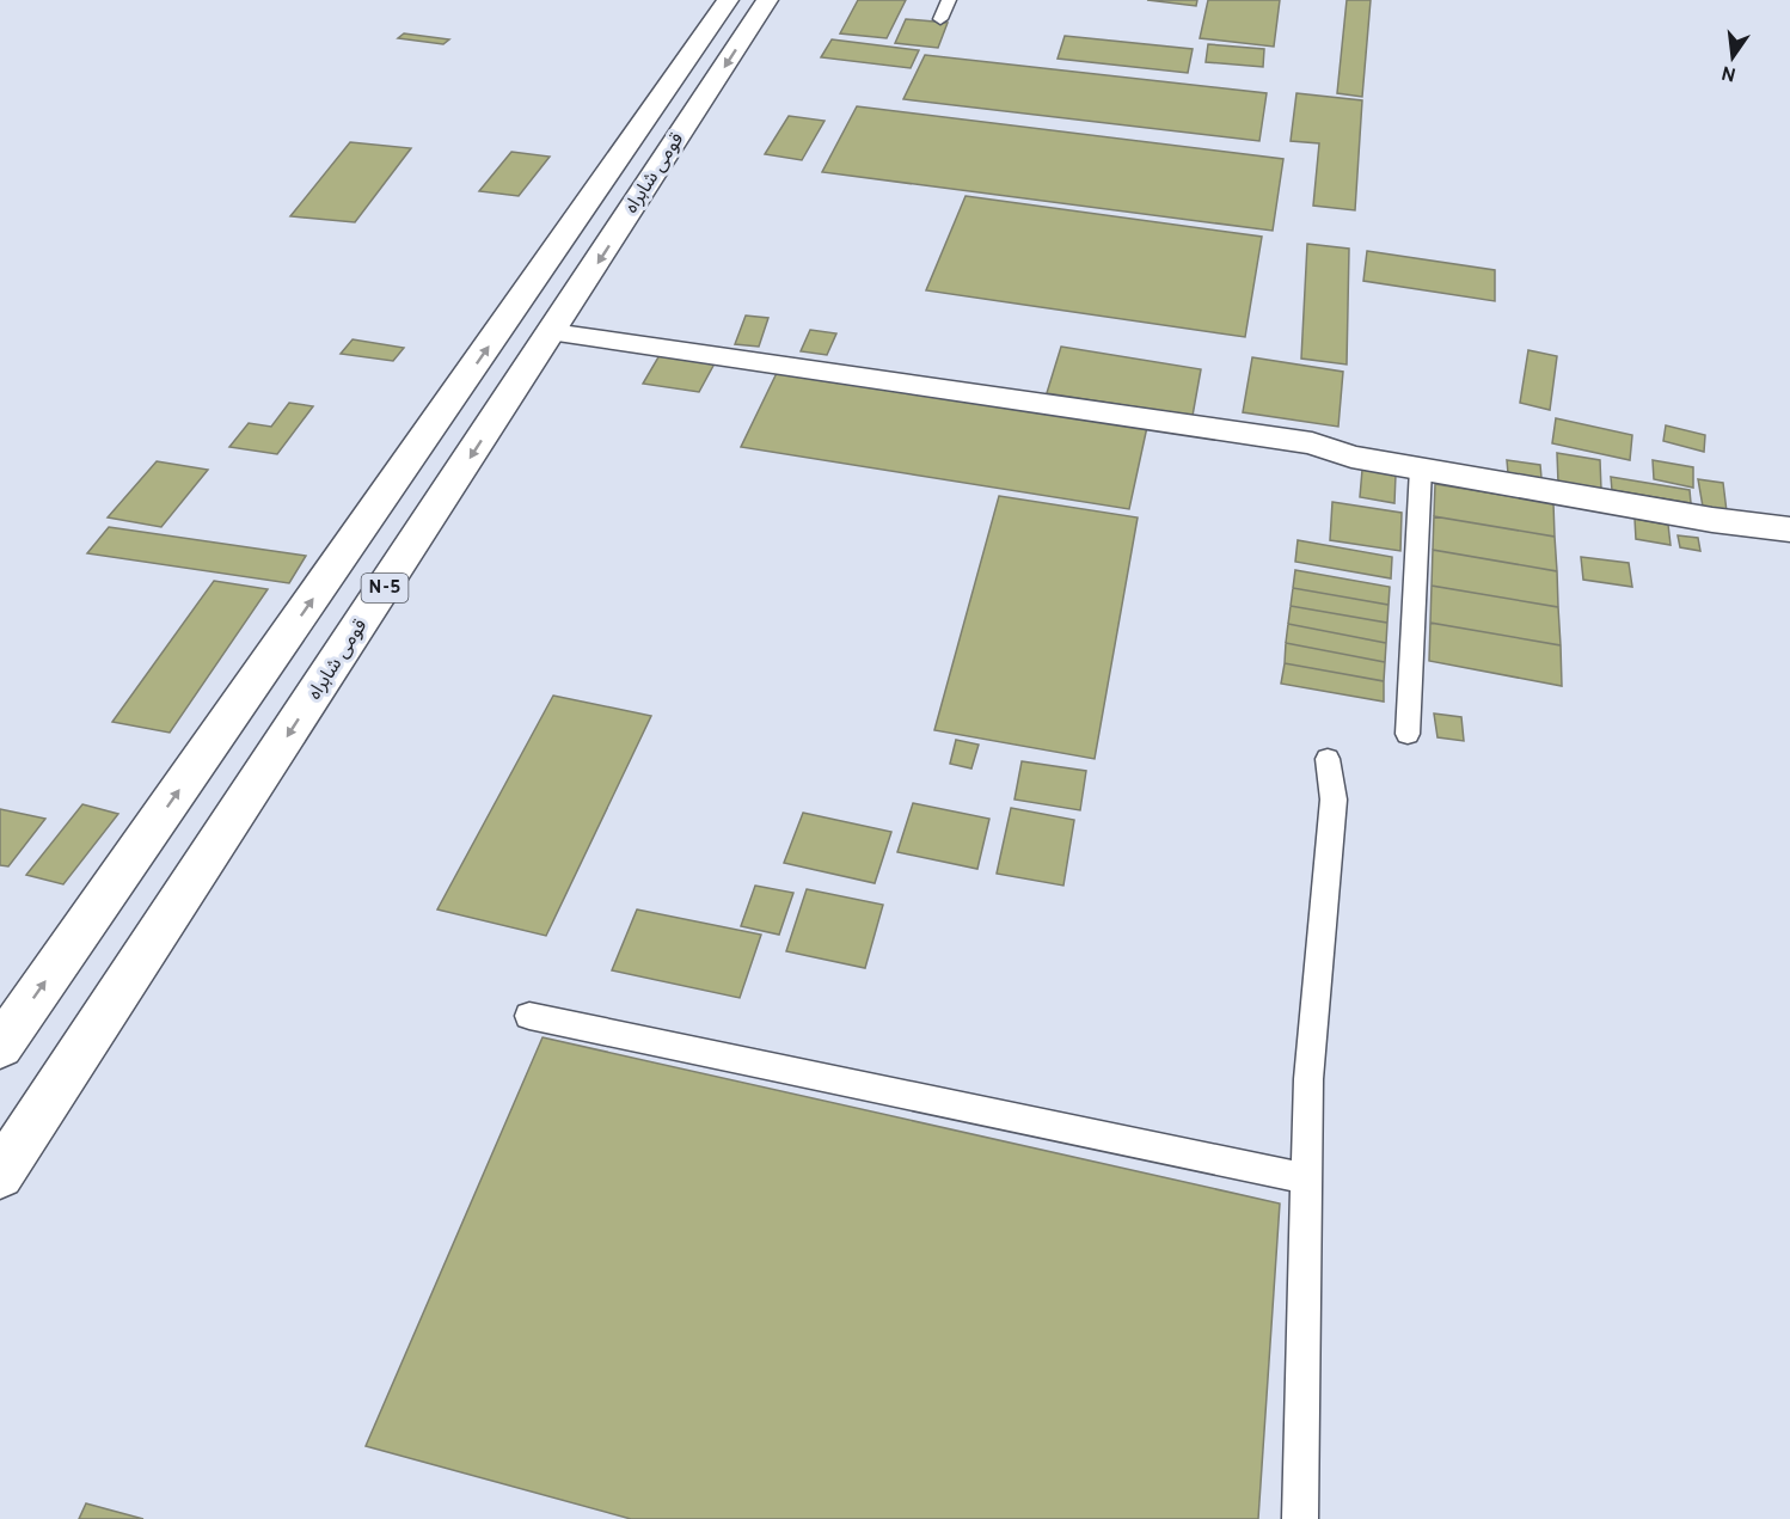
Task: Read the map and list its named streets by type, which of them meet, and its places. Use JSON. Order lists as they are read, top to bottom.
{
  "streets": {
    "main road": ["قومی شاہراہ", "N-5"]
  },
  "north": "bottom"
}
